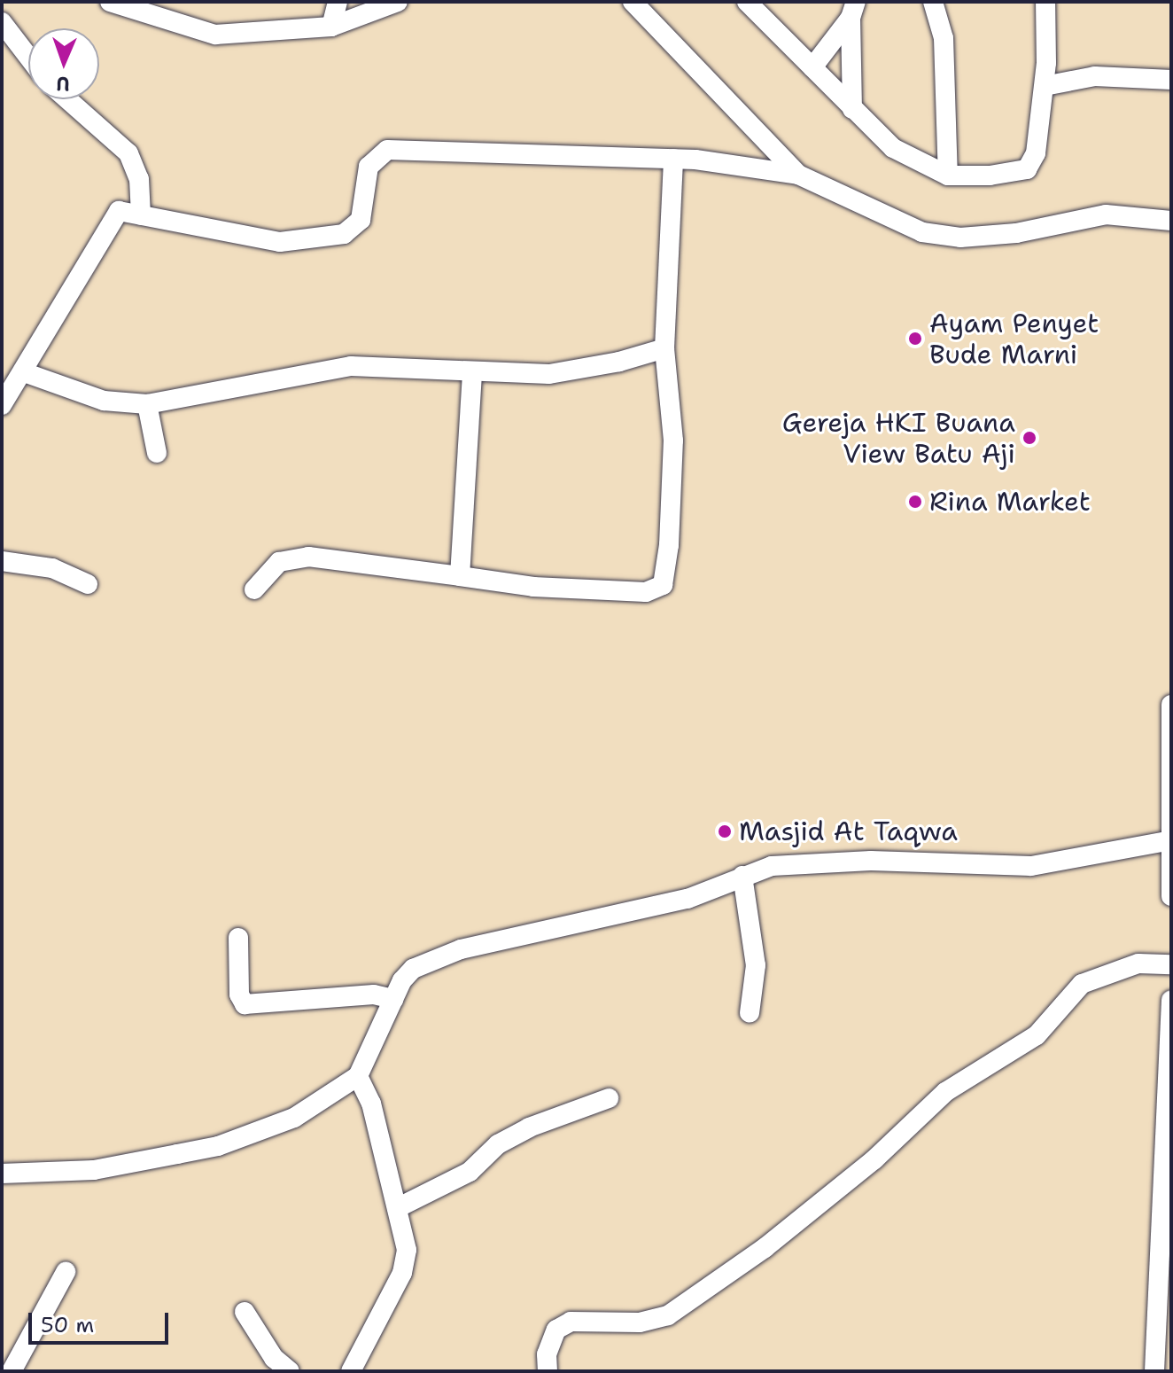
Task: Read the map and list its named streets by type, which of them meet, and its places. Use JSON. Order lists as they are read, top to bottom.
{
  "places": [
    "Ayam Penyet Bude Marni",
    "Gereja HKI Buana View Batu Aji",
    "Rina Market",
    "Masjid At Taqwa"
  ],
  "scale_bar": "50 m",
  "north": "bottom"
}
